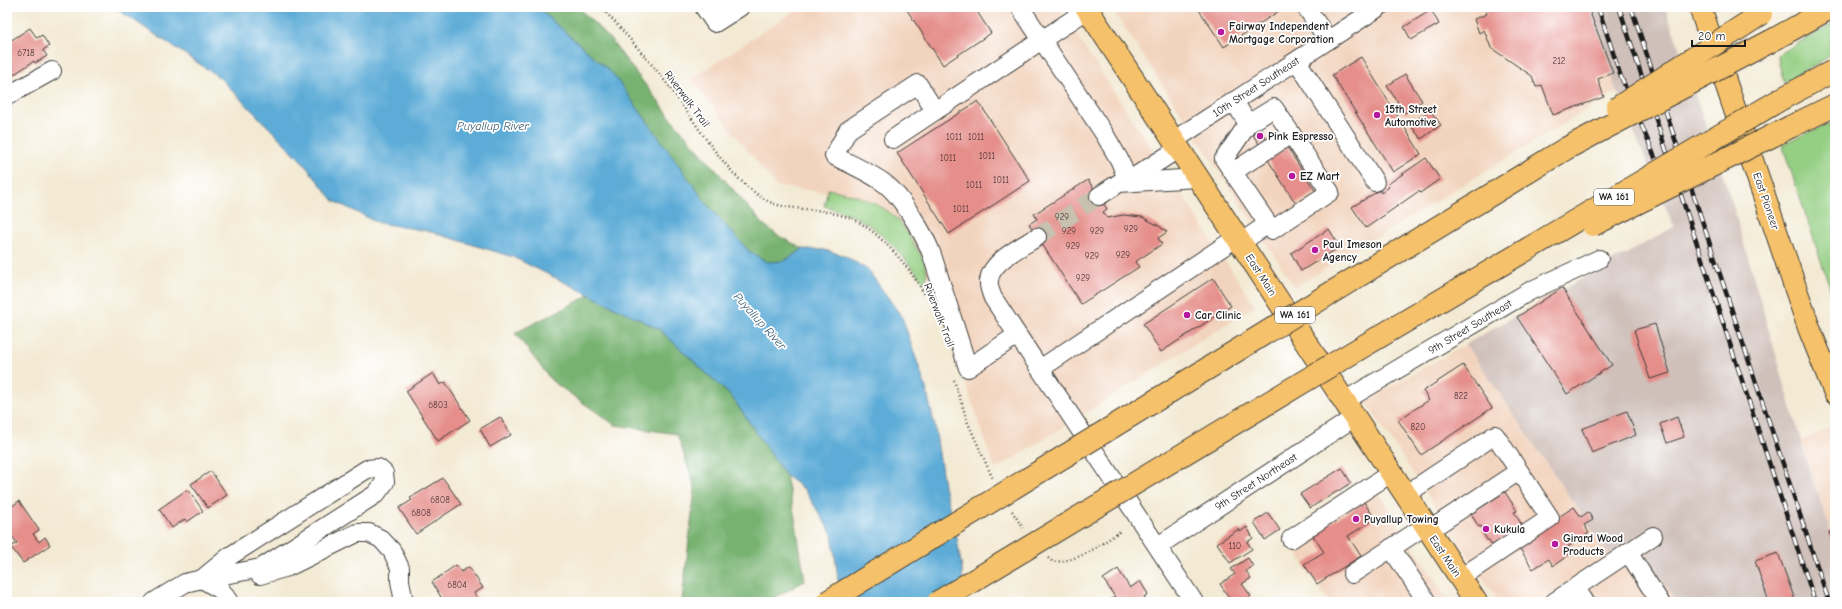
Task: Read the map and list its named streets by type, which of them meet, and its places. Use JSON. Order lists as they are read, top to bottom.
{
  "streets": {
    "main road": ["WA 161", "East Pioneer", "East Main"],
    "street": ["10th Street Southeast", "9th Street Southeast", "9th Street Northeast"],
    "path": ["Riverwalk Trail"]
  },
  "crossings": [
    ["10th Street Southeast", "East Main"],
    ["East Main", "9th Street Southeast"],
    ["East Main", "9th Street Northeast"],
    ["9th Street Southeast", "9th Street Northeast"]
  ],
  "water": ["Puyallup River"],
  "places": [
    "Fairway Independent Mortgage Corporation",
    "15th Street Automotive",
    "Pink Espresso",
    "EZ Mart",
    "Paul Imeson Agency",
    "Car Clinic",
    "Puyallup Towing",
    "Kukula",
    "Girard Wood Products"
  ],
  "house_numbers": [
    "6718",
    "212",
    "1011",
    "1011",
    "1011",
    "1011",
    "1011",
    "1011",
    "1011",
    "929",
    "929",
    "929",
    "929",
    "929",
    "929",
    "929",
    "929",
    "822",
    "6803",
    "820",
    "6808",
    "6808",
    "110",
    "6804"
  ],
  "scale_bar": "20 m"
}
